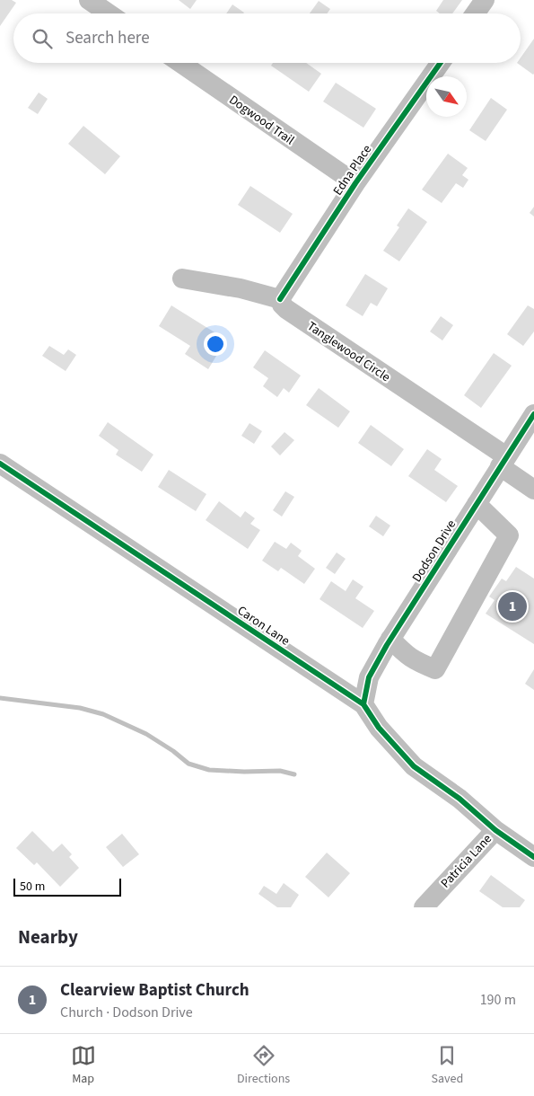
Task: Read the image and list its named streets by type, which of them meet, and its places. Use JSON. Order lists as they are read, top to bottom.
{
  "streets": {
    "street": [
      "Dogwood Trail",
      "Edna Place",
      "Tanglewood Circle",
      "Dodson Drive",
      "Caron Lane",
      "Patricia Lane"
    ]
  },
  "crossings": [
    ["Dogwood Trail", "Edna Place"],
    ["Edna Place", "Tanglewood Circle"],
    ["Tanglewood Circle", "Dodson Drive"],
    ["Dodson Drive", "Caron Lane"],
    ["Caron Lane", "Patricia Lane"]
  ],
  "scale_bar": "50 m",
  "north": "bottom right",
  "page": {
    "search": "Search here",
    "pins": "1",
    "scale": "50 m",
    "heading": "Nearby",
    "list": [
      {
        "mark": "1",
        "name": "Clearview Baptist Church",
        "note": "Church · Dodson Drive",
        "value": "190 m"
      }
    ],
    "nav": ["Map", "Directions", "Saved"]
  }
}
